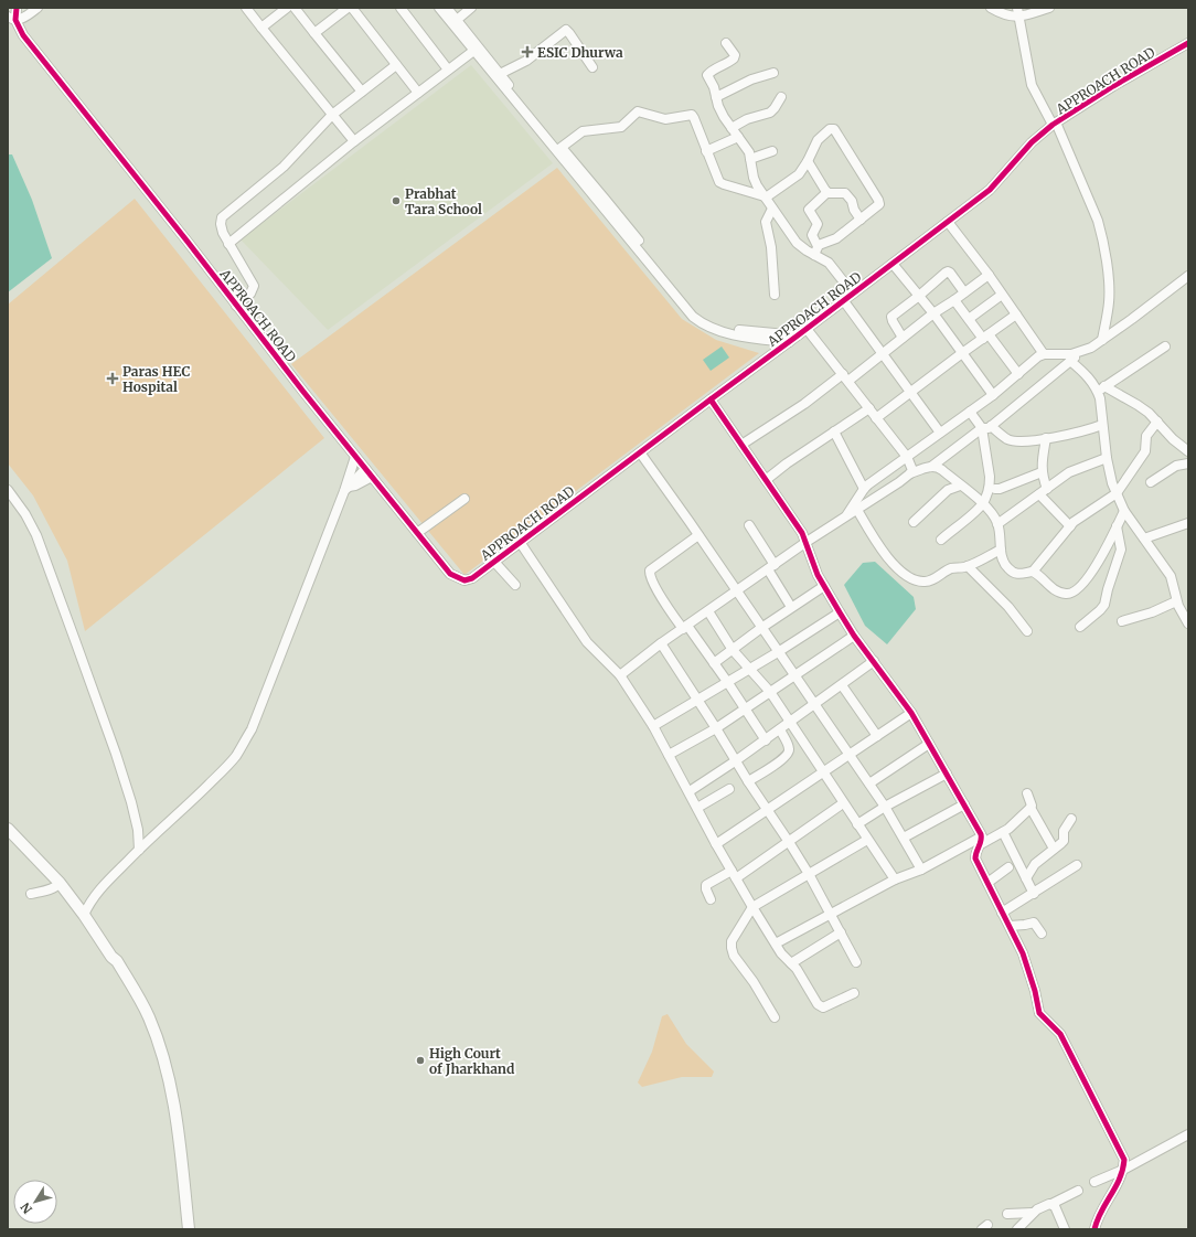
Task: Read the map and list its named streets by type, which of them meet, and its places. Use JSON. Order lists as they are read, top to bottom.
{
  "streets": {
    "street": ["APPROACH ROAD"]
  },
  "places": {
    "health": ["ESIC Dhurwa", "Paras HEC Hospital"],
    "other": ["Prabhat Tara School", "High Court of Jharkhand"]
  },
  "north": "bottom left"
}
